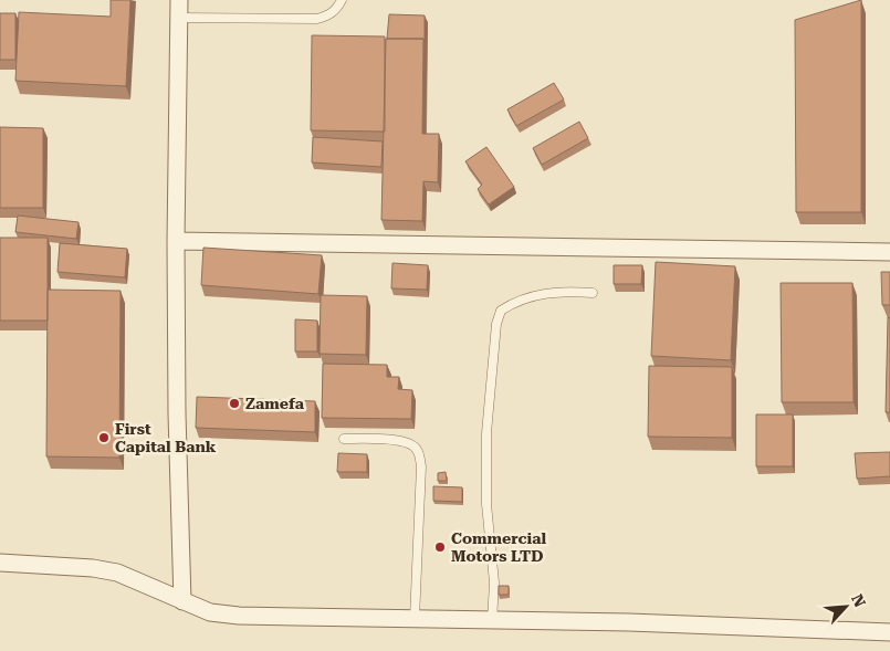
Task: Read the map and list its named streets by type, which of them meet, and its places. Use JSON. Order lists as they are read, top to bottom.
{
  "places": ["Zamefa", "First Capital Bank", "Commercial Motors LTD"],
  "north": "top right"
}
